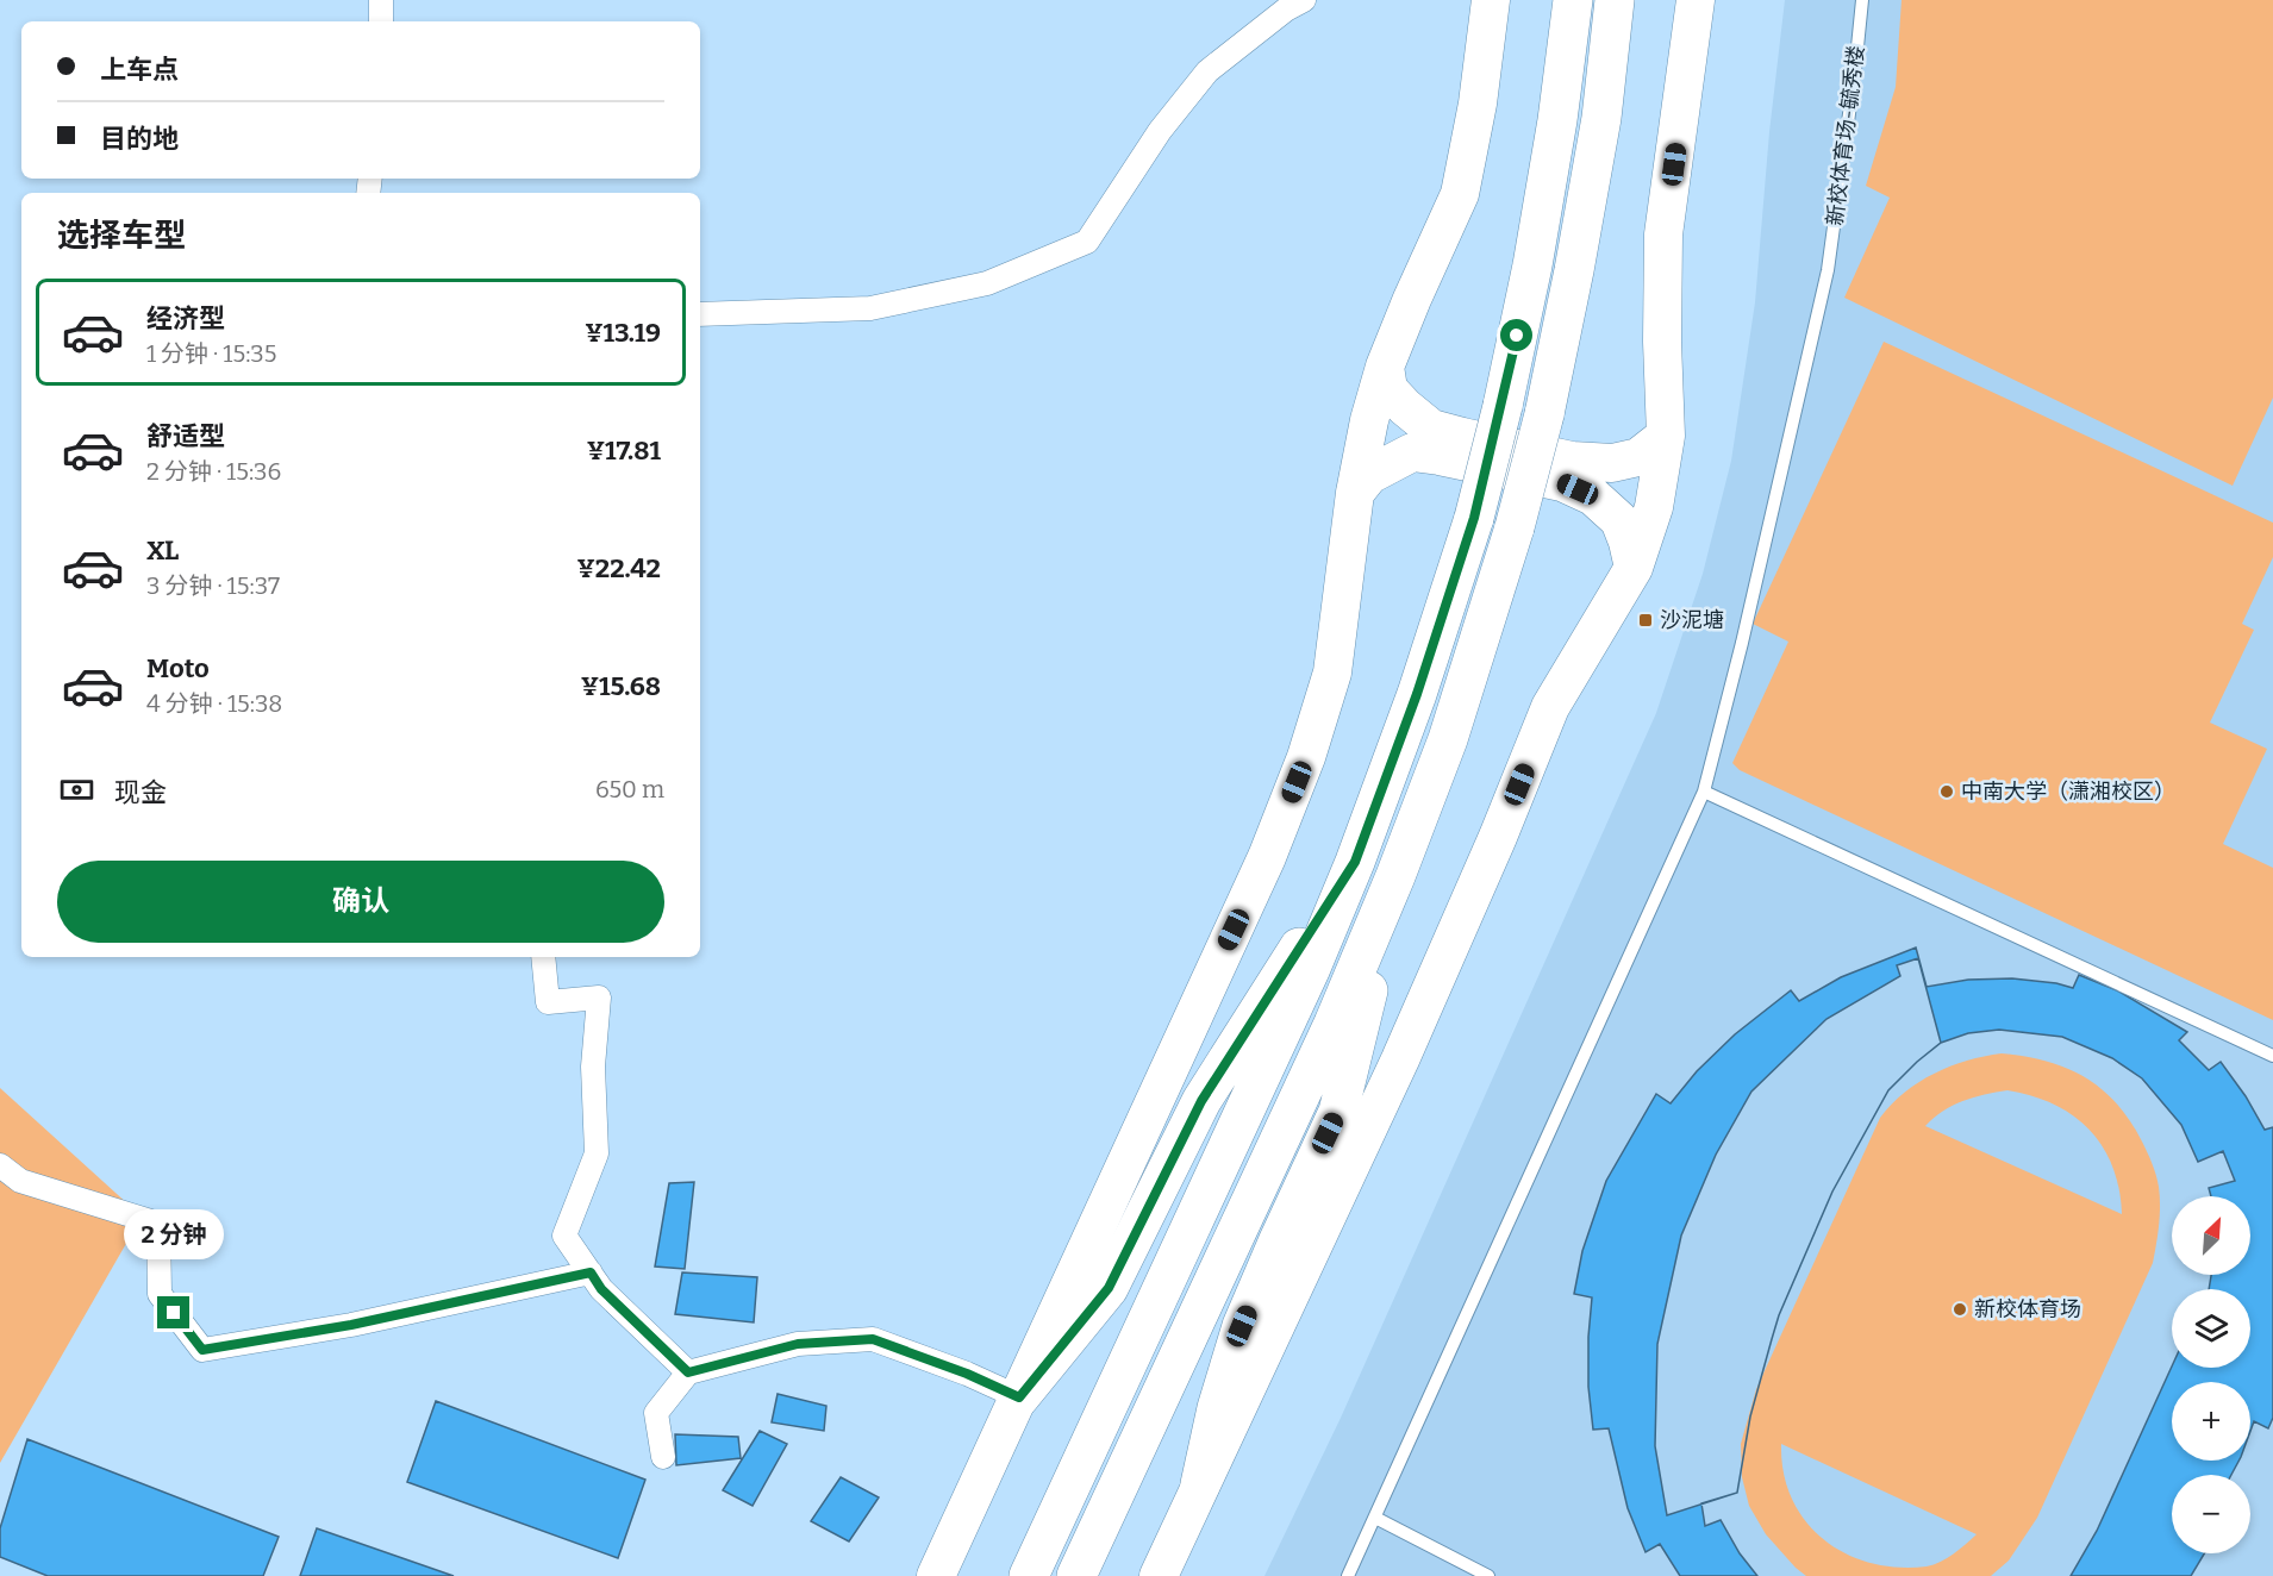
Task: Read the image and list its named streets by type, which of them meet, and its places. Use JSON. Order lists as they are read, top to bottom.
{
  "streets": {
    "lane": ["新校体育场-毓秀楼"]
  },
  "places": {
    "transit": ["沙泥塘"],
    "other": ["中南大学（潇湘校区）", "新校体育场"]
  },
  "north": "top right",
  "page": {
    "banner": ["上车点", "目的地"],
    "heading": "选择车型",
    "list": [
      {
        "name": "经济型",
        "note": "1 分钟 · 15:35",
        "value": "¥13.19"
      },
      {
        "name": "舒适型",
        "note": "2 分钟 · 15:36",
        "value": "¥17.81"
      },
      {
        "name": "XL",
        "note": "3 分钟 · 15:37",
        "value": "¥22.42"
      },
      {
        "name": "Moto",
        "note": "4 分钟 · 15:38",
        "value": "¥15.68"
      }
    ],
    "pay": ["现金", "650 m"],
    "buttons": "确认",
    "map_buttons": ["+", "−"],
    "bubble": "2 分钟"
  }
}
